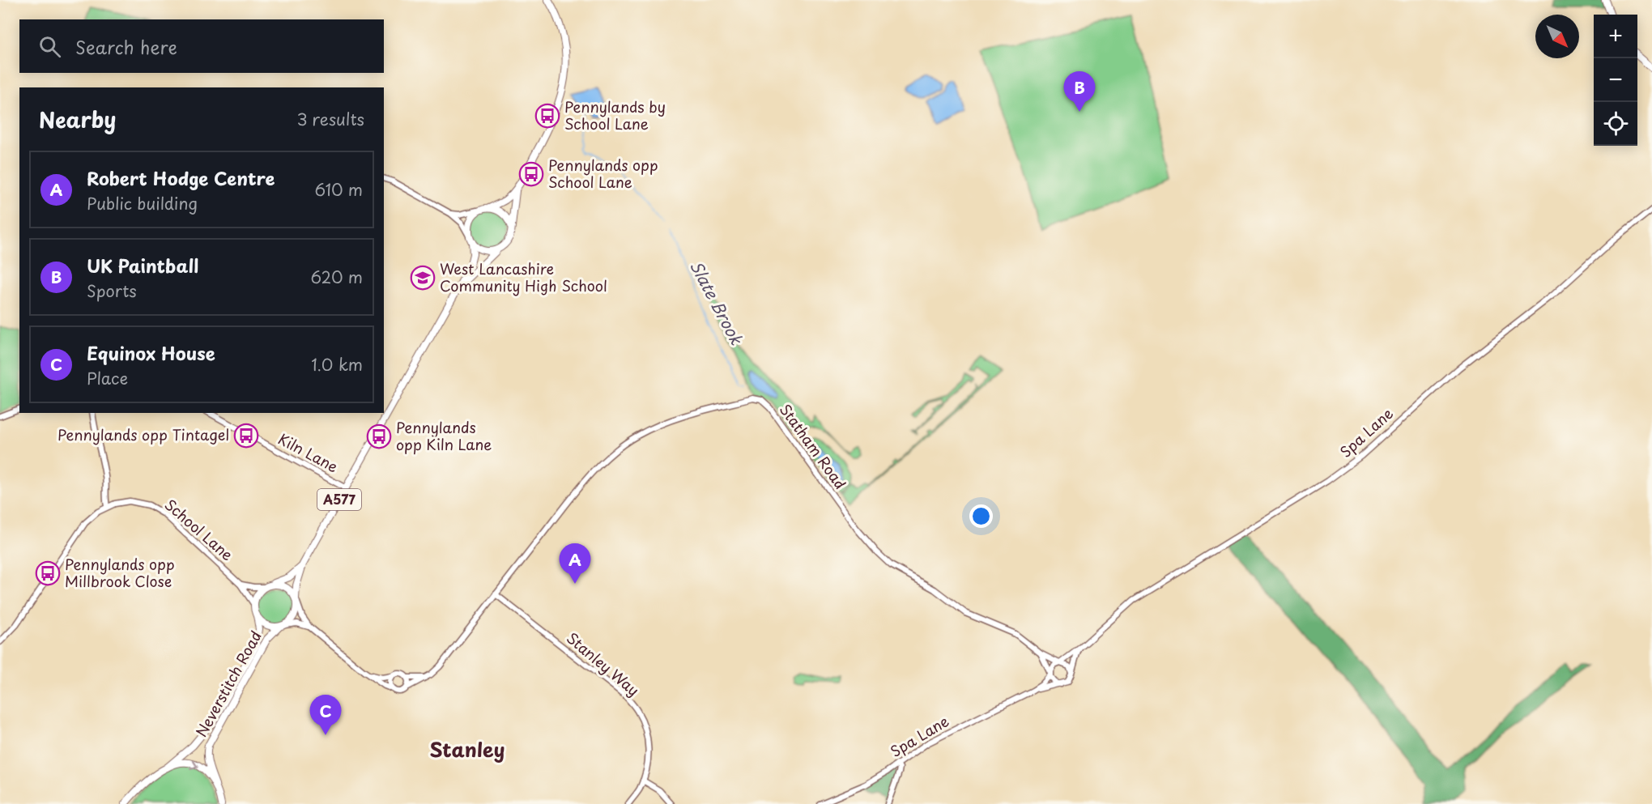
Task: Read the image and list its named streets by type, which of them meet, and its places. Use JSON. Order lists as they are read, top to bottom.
{
  "streets": {
    "main road": ["A577", "Neverstitch Road"],
    "street": [
      "Spa Lane",
      "Statham Road",
      "Kiln Lane",
      "School Lane",
      "Stanley Way"
    ]
  },
  "crossings": [
    ["Spa Lane", "Statham Road"],
    ["Statham Road", "Stanley Way"],
    ["Kiln Lane", "A577"],
    ["A577", "School Lane"],
    ["A577", "Neverstitch Road"],
    ["School Lane", "Neverstitch Road"]
  ],
  "districts": ["Stanley"],
  "water": ["Slate Brook"],
  "places": {
    "bus stop": [
      "Pennylands by School Lane",
      "Pennylands opp School Lane",
      "Pennylands opp Tintagel",
      "Pennylands opp Kiln Lane",
      "Pennylands opp Millbrook Close"
    ],
    "school or university": ["West Lancashire Community High School"]
  },
  "north": "bottom right",
  "page": {
    "map_buttons": ["+", "−"],
    "search": "Search here",
    "pins": ["B", "A", "C"],
    "heading": ["Nearby", "3 results"],
    "list": [
      {
        "mark": "A",
        "name": "Robert Hodge Centre",
        "note": "Public building",
        "value": "610 m"
      },
      {
        "mark": "B",
        "name": "UK Paintball",
        "note": "Sports",
        "value": "620 m"
      },
      {
        "mark": "C",
        "name": "Equinox House",
        "note": "Place",
        "value": "1.0 km"
      }
    ]
  }
}
